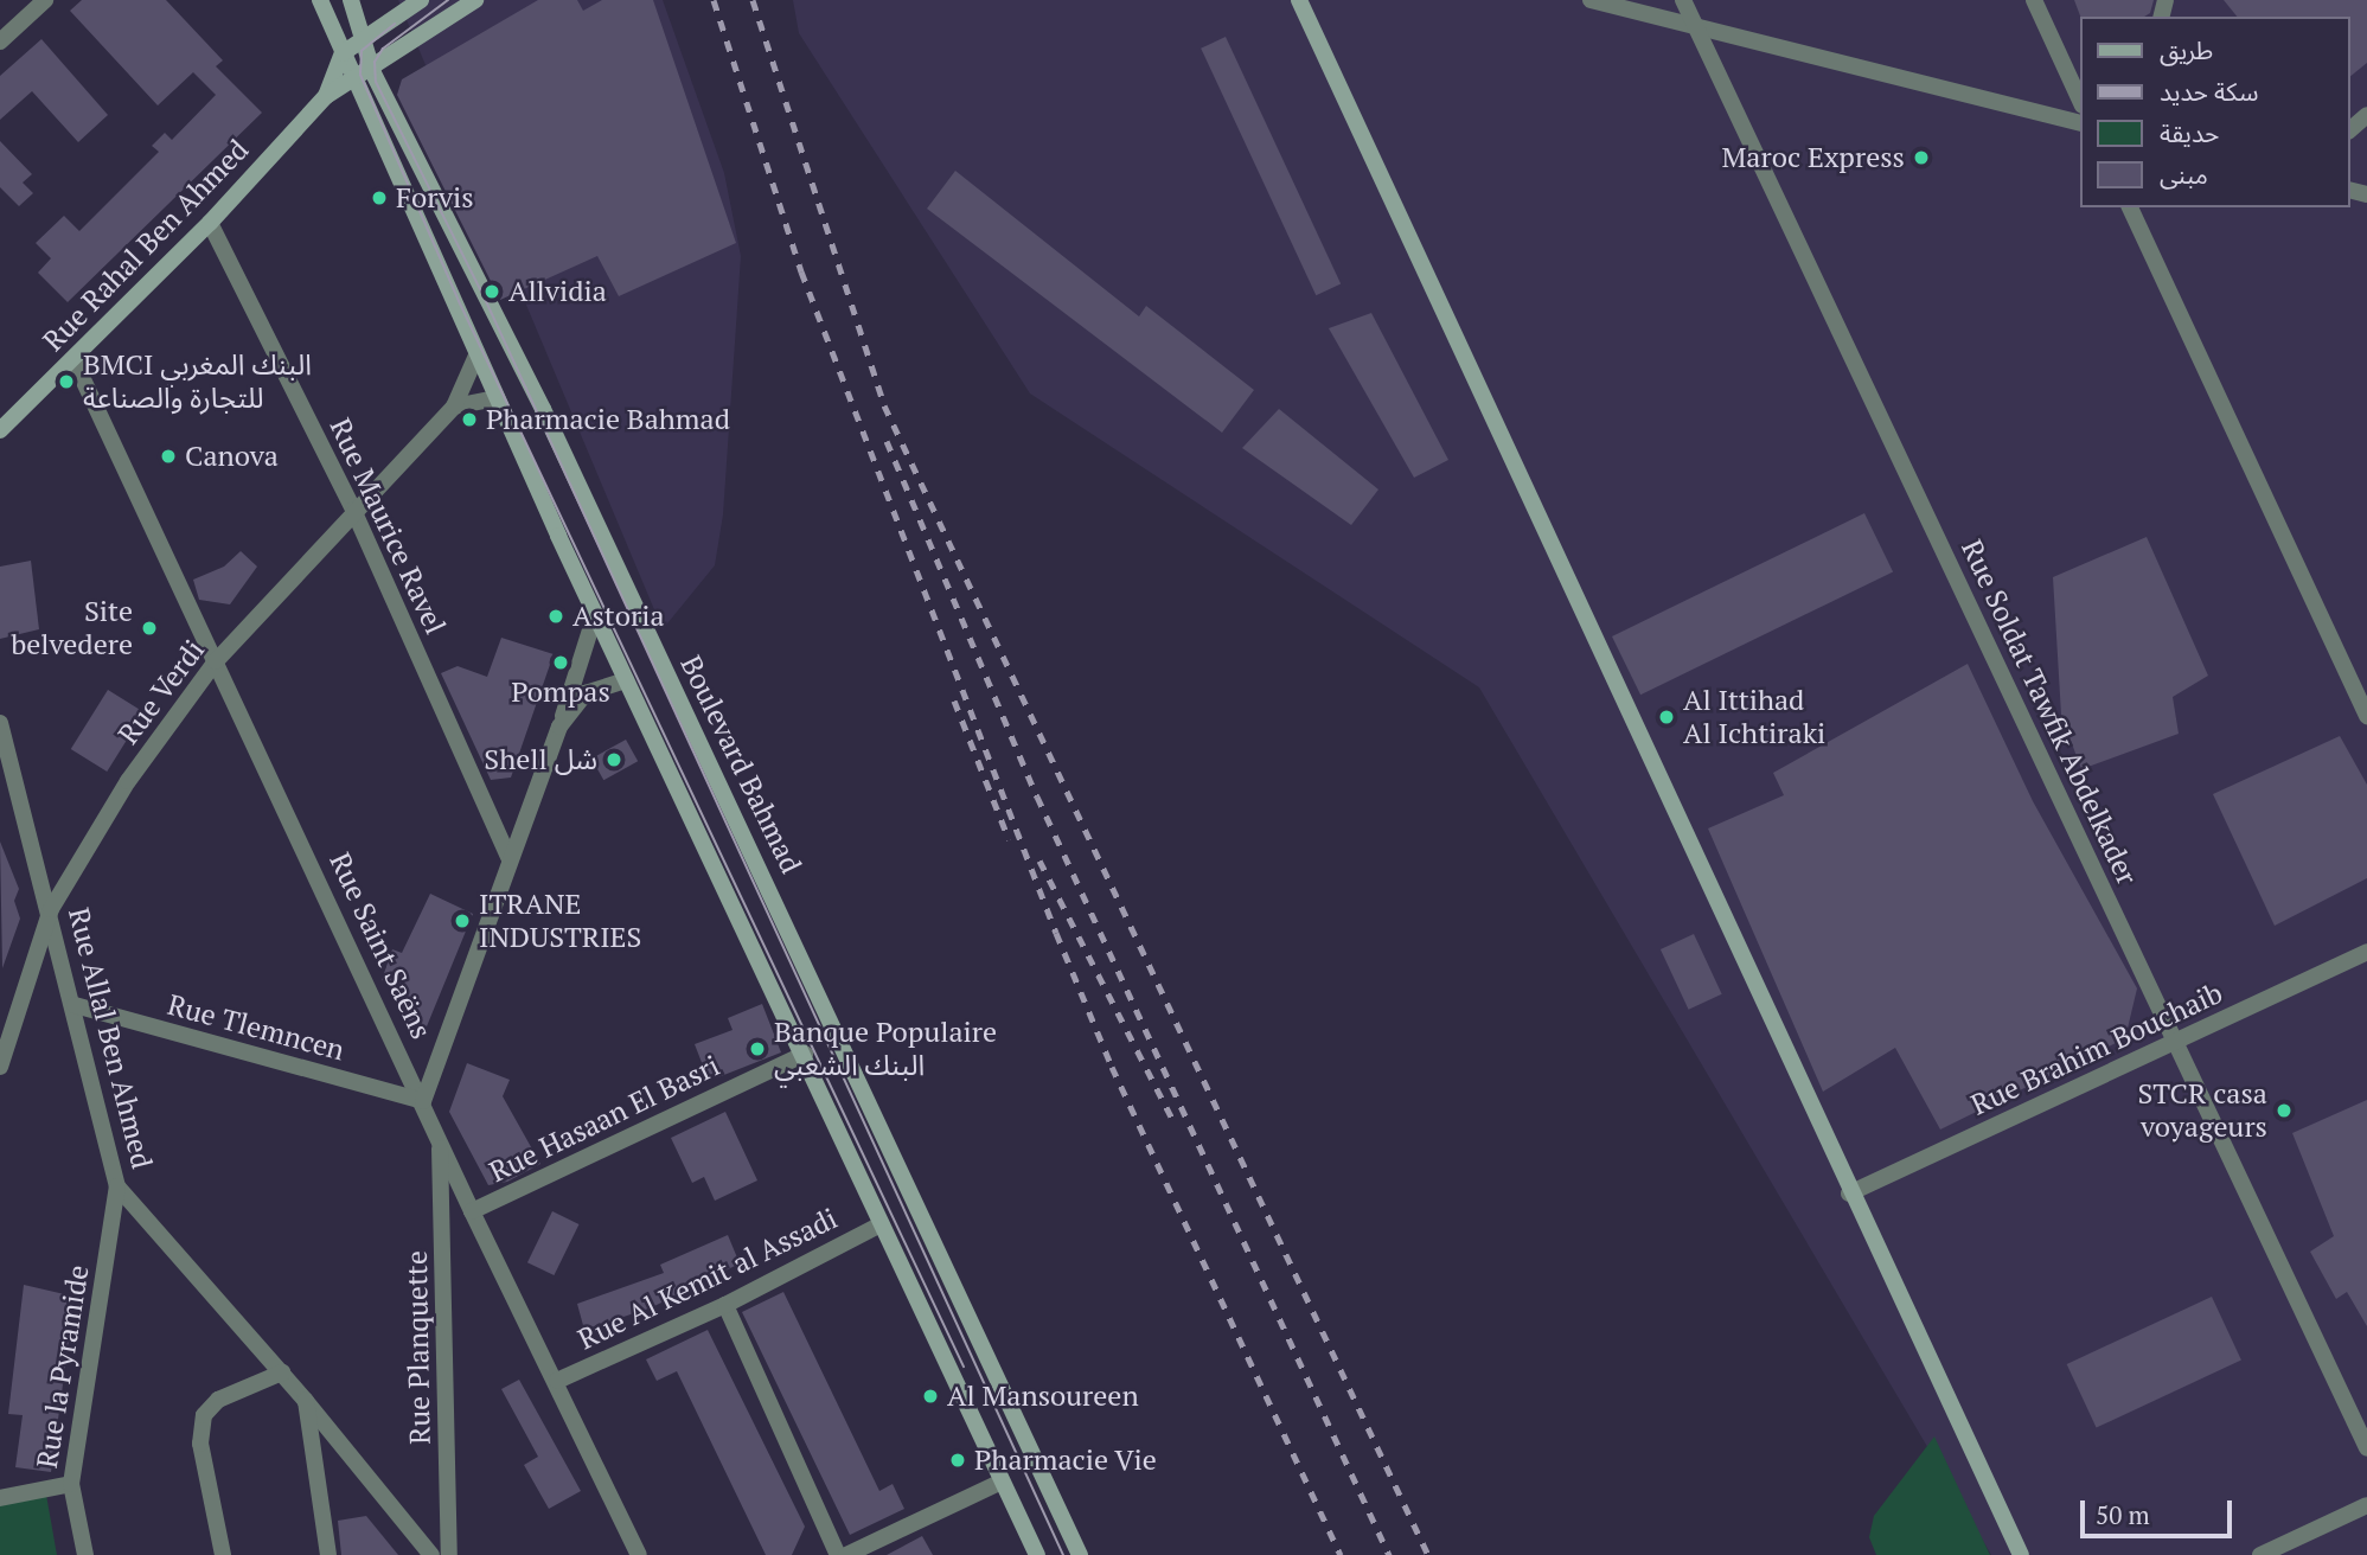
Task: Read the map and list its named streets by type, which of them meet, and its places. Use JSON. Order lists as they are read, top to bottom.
{
  "streets": {
    "main road": ["Rue Rahal Ben Ahmed", "Boulevard Bahmad"],
    "street": [
      "Rue Maurice Ravel",
      "Rue Verdi",
      "Rue Soldat Tawfik Abdelkader",
      "Rue Saint Saëns",
      "Rue Tlemncen",
      "Rue Allal Ben Ahmed",
      "Rue Brahim Bouchaib",
      "Rue Hasaan El Basri",
      "Rue Al Kemit al Assadi",
      "Rue Planquette",
      "Rue la Pyramide"
    ]
  },
  "crossings": [
    ["Rue Rahal Ben Ahmed", "Rue Maurice Ravel"],
    ["Rue Rahal Ben Ahmed", "Rue Saint Saëns"],
    ["Rue Maurice Ravel", "Rue Verdi"],
    ["Rue Verdi", "Rue Saint Saëns"],
    ["Rue Verdi", "Rue Allal Ben Ahmed"],
    ["Rue Soldat Tawfik Abdelkader", "Rue Brahim Bouchaib"],
    ["Rue Saint Saëns", "Rue Tlemncen"],
    ["Rue Saint Saëns", "Rue Hasaan El Basri"],
    ["Rue Saint Saëns", "Rue Al Kemit al Assadi"],
    ["Rue Saint Saëns", "Rue Planquette"],
    ["Rue Tlemncen", "Rue Allal Ben Ahmed"],
    ["Rue Allal Ben Ahmed", "Rue la Pyramide"]
  ],
  "places": [
    "Maroc Express",
    "Forvis",
    "Allvidia",
    "BMCI البنك المغربي للتجارة والصناعة",
    "Pharmacie Bahmad",
    "Canova",
    "Astoria",
    "Site belvedere",
    "Pompas",
    "Al Ittihad Al Ichtiraki",
    "Shell شل",
    "ITRANE INDUSTRIES",
    "Banque Populaire البنك الشعبي",
    "STCR casa voyageurs",
    "Al Mansoureen",
    "Pharmacie Vie"
  ],
  "legend": [
    "طريق",
    "سكة حديد",
    "حديقة",
    "مبنى"
  ],
  "scale_bar": "50 m"
}
